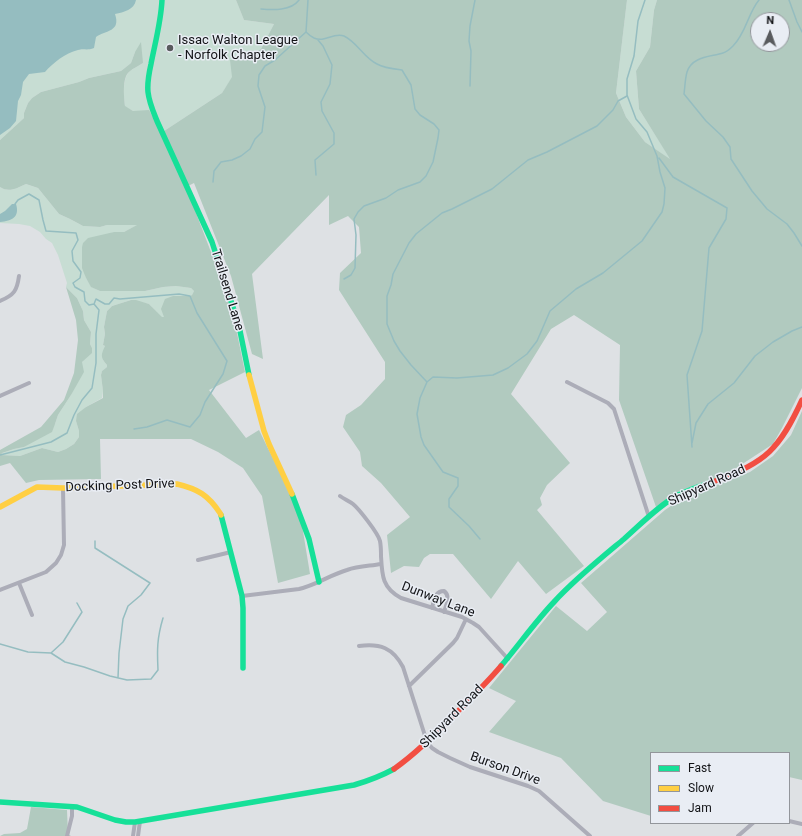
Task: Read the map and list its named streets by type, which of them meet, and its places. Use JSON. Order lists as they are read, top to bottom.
{
  "streets": {
    "street": [
      "Trailsend Lane",
      "Docking Post Drive",
      "Shipyard Road",
      "Dunway Lane",
      "Burson Drive"
    ]
  },
  "crossings": [
    ["Shipyard Road", "Dunway Lane"],
    ["Shipyard Road", "Burson Drive"]
  ],
  "places": ["Issac Walton League - Norfolk Chapter"],
  "legend": ["Fast", "Slow", "Jam"],
  "north": "top"
}
